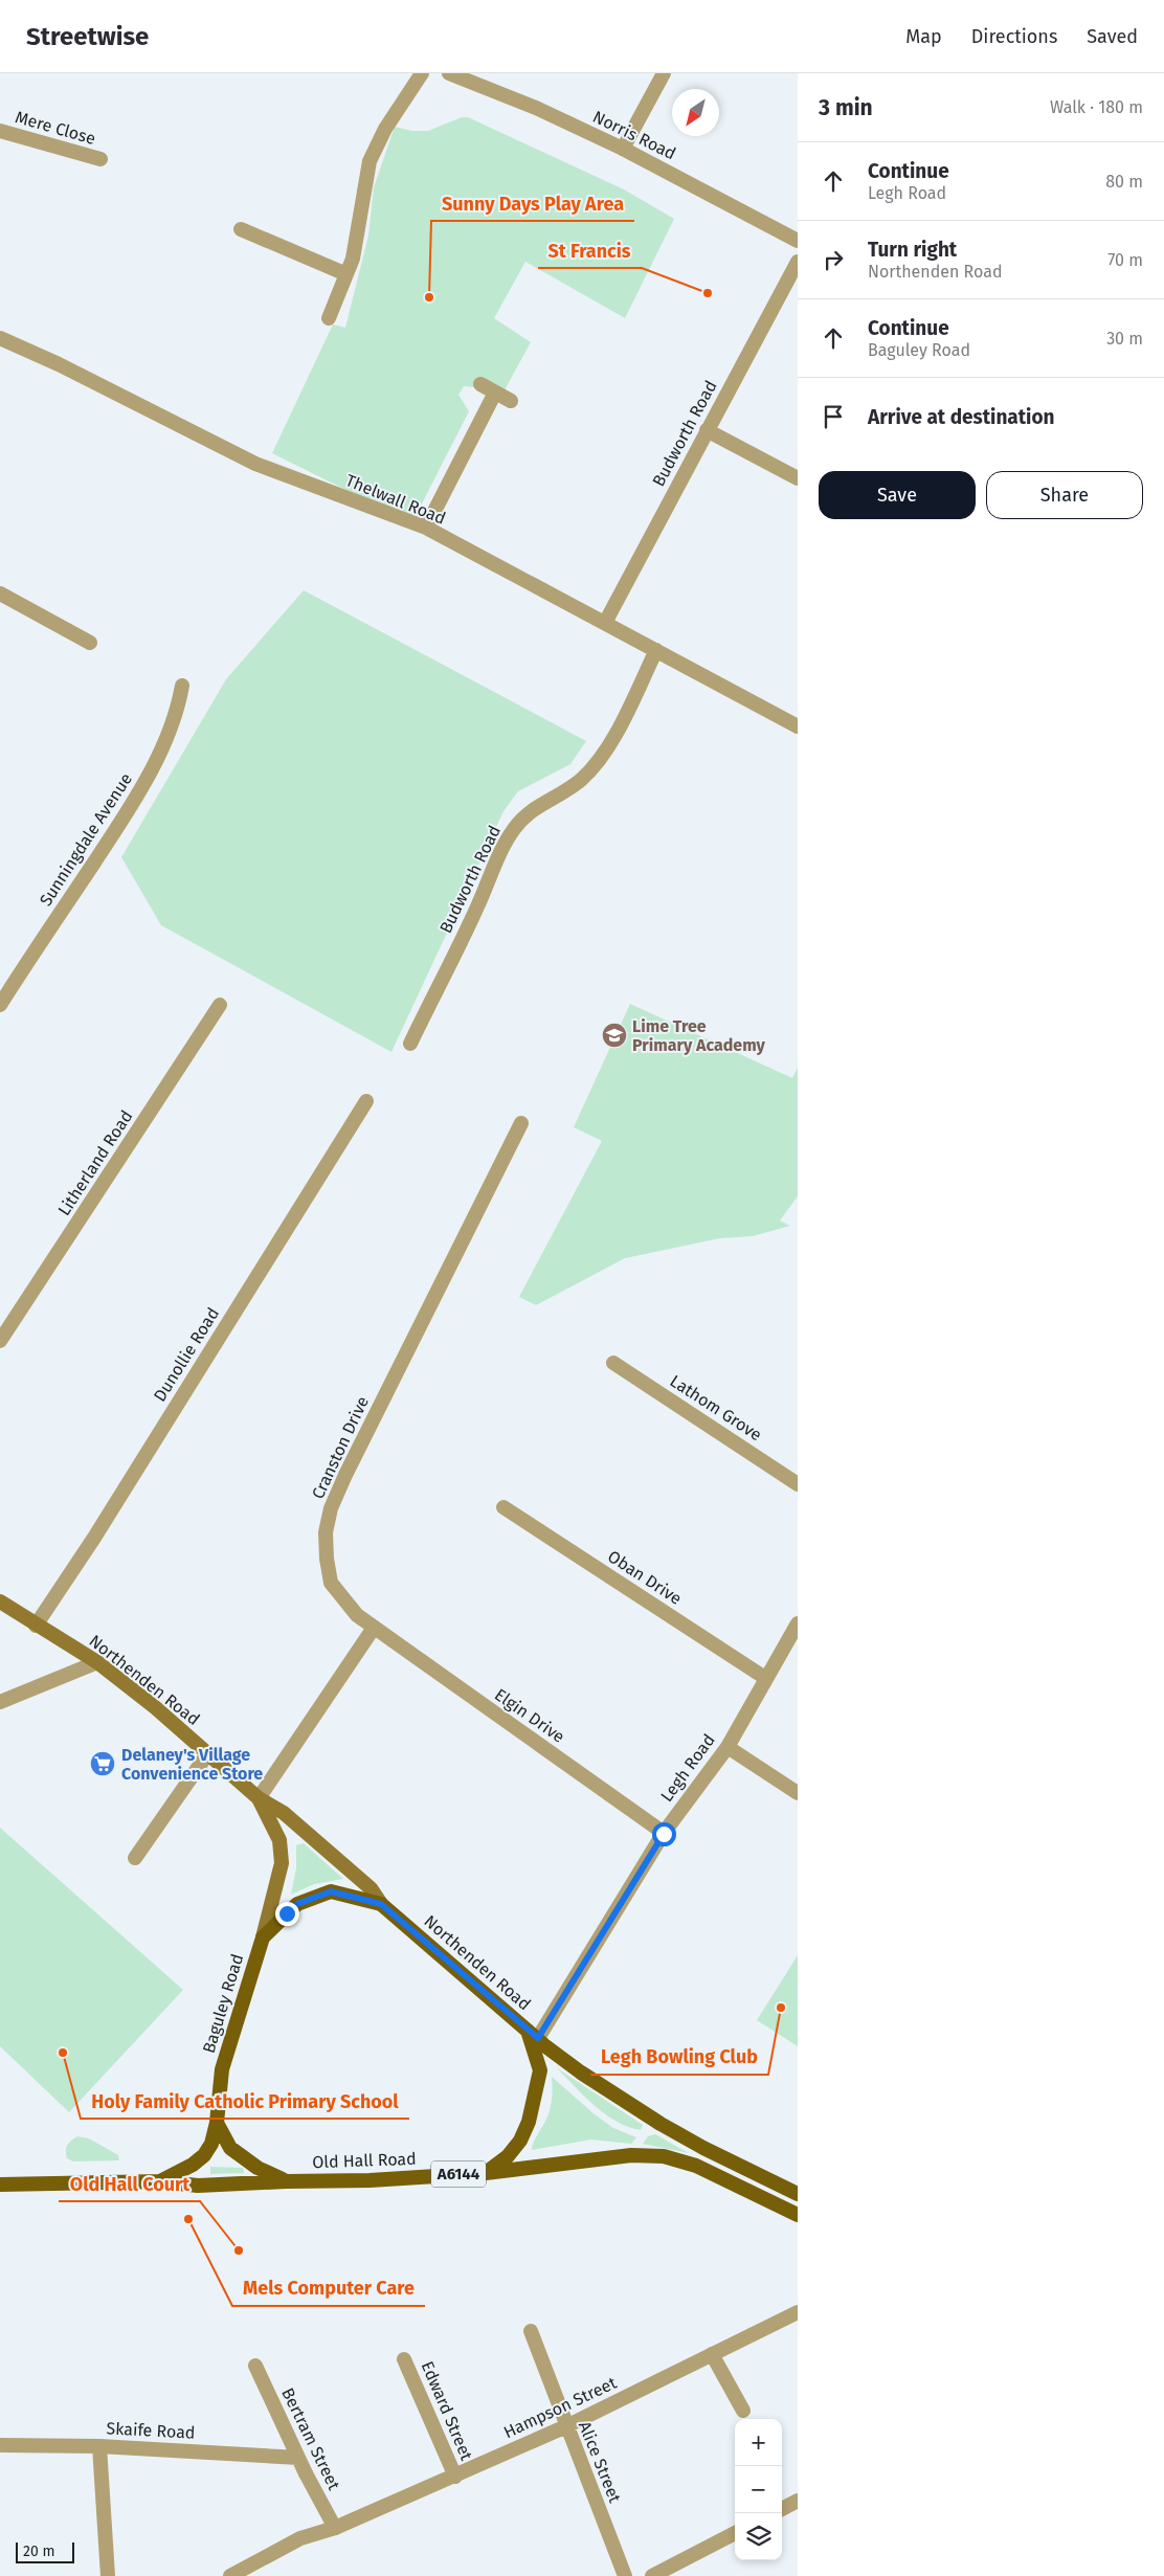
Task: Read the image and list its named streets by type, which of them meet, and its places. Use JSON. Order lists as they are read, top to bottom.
{
  "streets": {
    "main road": [
      "Northenden Road",
      "Baguley Road",
      "Old Hall Road",
      "A6144"
    ],
    "street": [
      "Mere Close",
      "Norris Road",
      "Budworth Road",
      "Thelwall Road",
      "Sunningdale Avenue",
      "Litherland Road",
      "Dunollie Road",
      "Lathom Grove",
      "Cranston Drive",
      "Oban Drive",
      "Elgin Drive",
      "Legh Road",
      "Hampson Street",
      "Edward Street",
      "Skaife Road",
      "Bertram Street",
      "Alice Street"
    ]
  },
  "crossings": [
    ["Budworth Road", "Thelwall Road"],
    ["Dunollie Road", "Northenden Road"],
    ["Cranston Drive", "Elgin Drive"],
    ["Oban Drive", "Legh Road"],
    ["Northenden Road", "Legh Road"],
    ["Northenden Road", "Baguley Road"],
    ["Northenden Road", "A6144"],
    ["Elgin Drive", "Legh Road"],
    ["Legh Road", "A6144"],
    ["Baguley Road", "Old Hall Road"],
    ["Baguley Road", "A6144"],
    ["Old Hall Road", "A6144"],
    ["Hampson Street", "Edward Street"],
    ["Hampson Street", "Bertram Street"],
    ["Hampson Street", "Alice Street"],
    ["Skaife Road", "Bertram Street"]
  ],
  "places": {
    "other": [
      "St Francis",
      "Sunny Days Play Area",
      "Legh Bowling Club",
      "Holy Family Catholic Primary School",
      "Mels Computer Care",
      "Old Hall Court"
    ],
    "school or university": ["Lime Tree Primary Academy"],
    "supermarket": ["Delaney's Village Convenience Store"]
  },
  "scale_bar": "20 m",
  "north": "bottom left",
  "page": {
    "header": "Streetwise",
    "nav": ["Map", "Directions", "Saved"],
    "heading": ["3 min", "Walk · 180 m"],
    "list": [
      ["Continue", "Legh Road", "80 m"],
      ["Turn right", "Northenden Road", "70 m"],
      ["Continue", "Baguley Road", "30 m"],
      "Arrive at destination"
    ],
    "buttons": ["Save", "Share"],
    "map_buttons": ["+", "−"],
    "scale": "20 m"
  }
}
